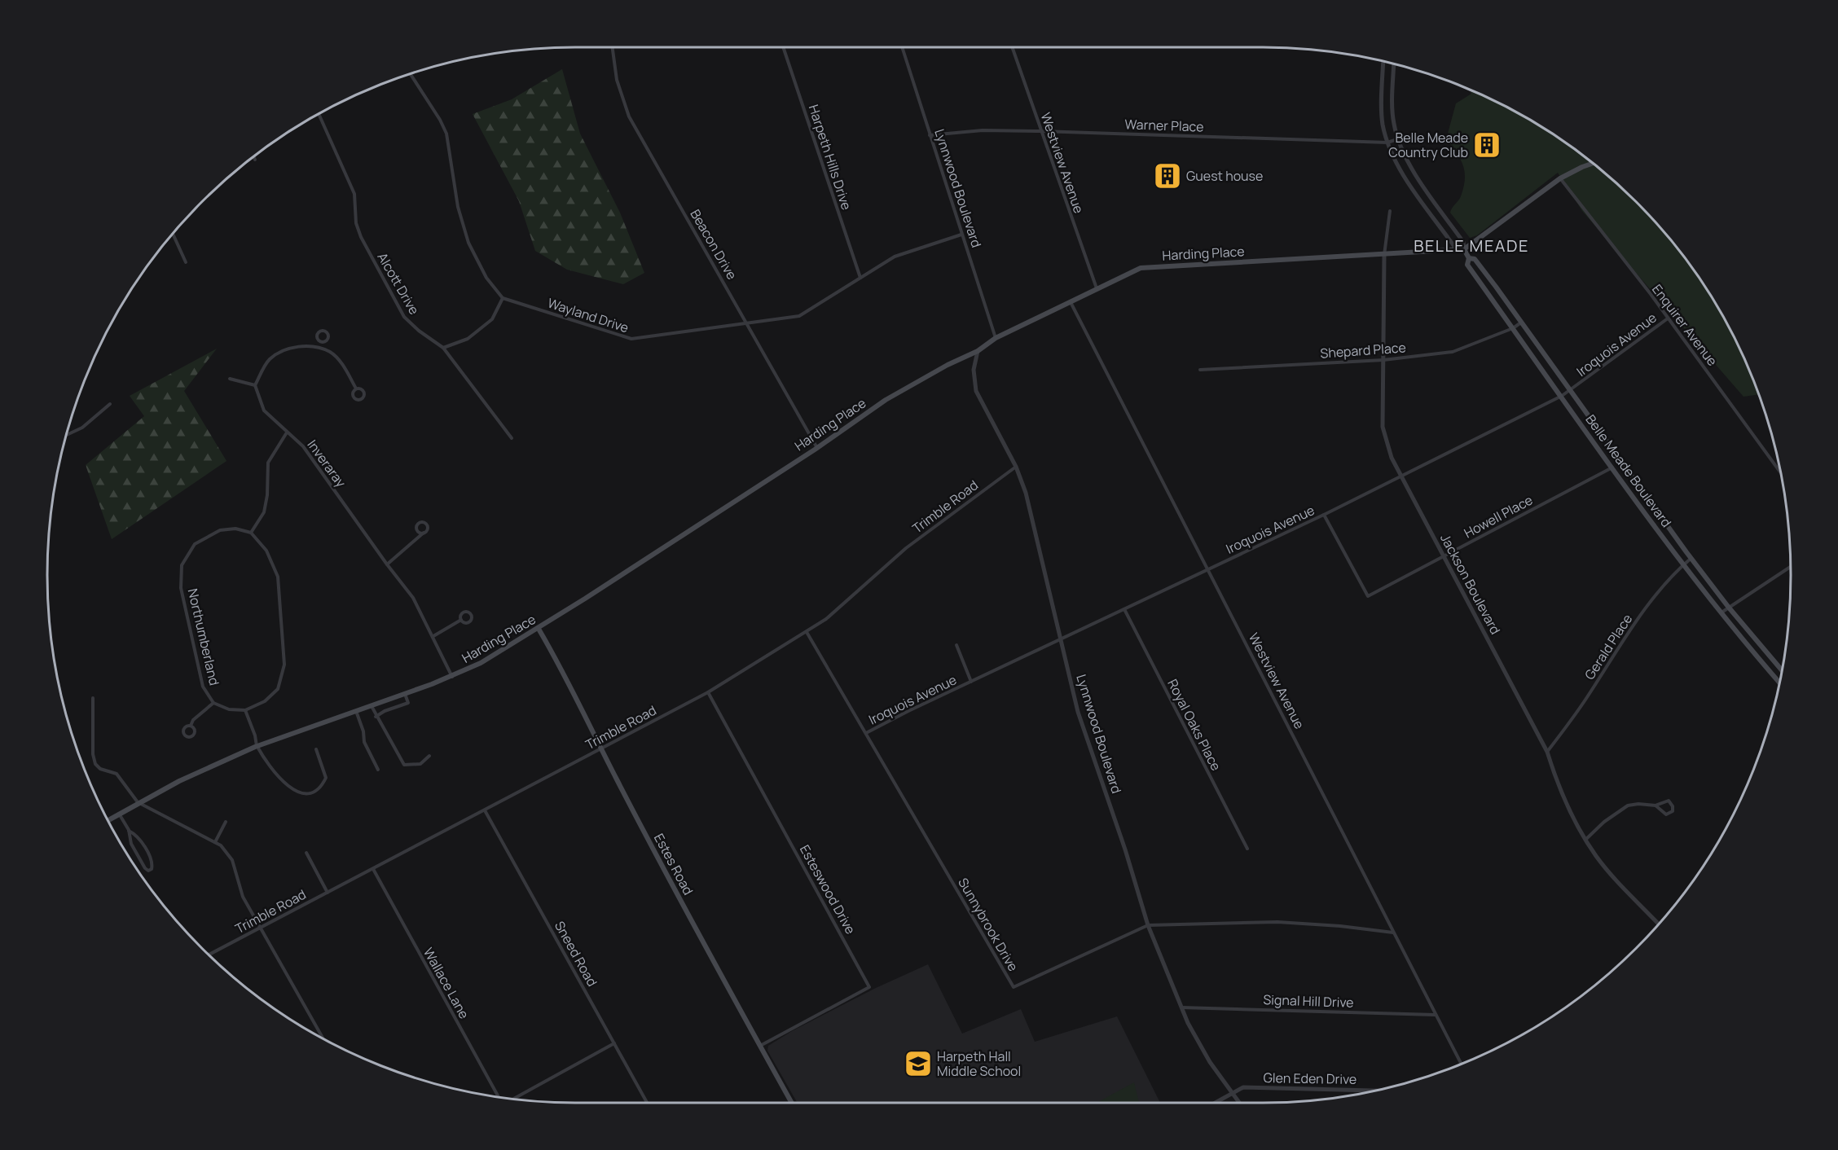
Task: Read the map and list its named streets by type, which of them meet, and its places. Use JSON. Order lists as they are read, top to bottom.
{
  "streets": {
    "main road": ["Harding Place", "Belle Meade Boulevard", "Estes Road"],
    "street": [
      "Warner Place",
      "Harpeth Hills Drive",
      "Westview Avenue",
      "Lynnwood Boulevard",
      "Beacon Drive",
      "Alcott Drive",
      "Wayland Drive",
      "Enquirer Avenue",
      "Iroquois Avenue",
      "Shepard Place",
      "Inveraray",
      "Trimble Road",
      "Howell Place",
      "Jackson Boulevard",
      "Northumberland",
      "Gerald Place",
      "Royal Oaks Place",
      "Esteswood Drive",
      "Sunnybrook Drive",
      "Sneed Road",
      "Wallace Lane",
      "Signal Hill Drive",
      "Glen Eden Drive"
    ]
  },
  "crossings": [
    ["Warner Place", "Westview Avenue"],
    ["Warner Place", "Lynnwood Boulevard"],
    ["Warner Place", "Belle Meade Boulevard"],
    ["Harpeth Hills Drive", "Wayland Drive"],
    ["Westview Avenue", "Harding Place"],
    ["Westview Avenue", "Iroquois Avenue"],
    ["Westview Avenue", "Sunnybrook Drive"],
    ["Westview Avenue", "Signal Hill Drive"],
    ["Lynnwood Boulevard", "Harding Place"],
    ["Lynnwood Boulevard", "Wayland Drive"],
    ["Lynnwood Boulevard", "Iroquois Avenue"],
    ["Lynnwood Boulevard", "Trimble Road"],
    ["Lynnwood Boulevard", "Sunnybrook Drive"],
    ["Lynnwood Boulevard", "Signal Hill Drive"],
    ["Lynnwood Boulevard", "Glen Eden Drive"],
    ["Beacon Drive", "Harding Place"],
    ["Beacon Drive", "Wayland Drive"],
    ["Harding Place", "Inveraray"],
    ["Harding Place", "Belle Meade Boulevard"],
    ["Harding Place", "Jackson Boulevard"],
    ["Harding Place", "Estes Road"],
    ["Enquirer Avenue", "Iroquois Avenue"],
    ["Iroquois Avenue", "Belle Meade Boulevard"],
    ["Iroquois Avenue", "Howell Place"],
    ["Iroquois Avenue", "Jackson Boulevard"],
    ["Iroquois Avenue", "Royal Oaks Place"],
    ["Iroquois Avenue", "Sunnybrook Drive"],
    ["Shepard Place", "Belle Meade Boulevard"],
    ["Shepard Place", "Jackson Boulevard"],
    ["Belle Meade Boulevard", "Howell Place"],
    ["Belle Meade Boulevard", "Gerald Place"],
    ["Trimble Road", "Estes Road"],
    ["Trimble Road", "Esteswood Drive"],
    ["Trimble Road", "Sunnybrook Drive"],
    ["Trimble Road", "Sneed Road"],
    ["Trimble Road", "Wallace Lane"],
    ["Howell Place", "Jackson Boulevard"],
    ["Jackson Boulevard", "Gerald Place"],
    ["Estes Road", "Esteswood Drive"]
  ],
  "districts": ["BELLE MEADE"],
  "places": {
    "building": ["Belle Meade Country Club", "Guest house"],
    "school or university": ["Harpeth Hall Middle School"]
  }
}
